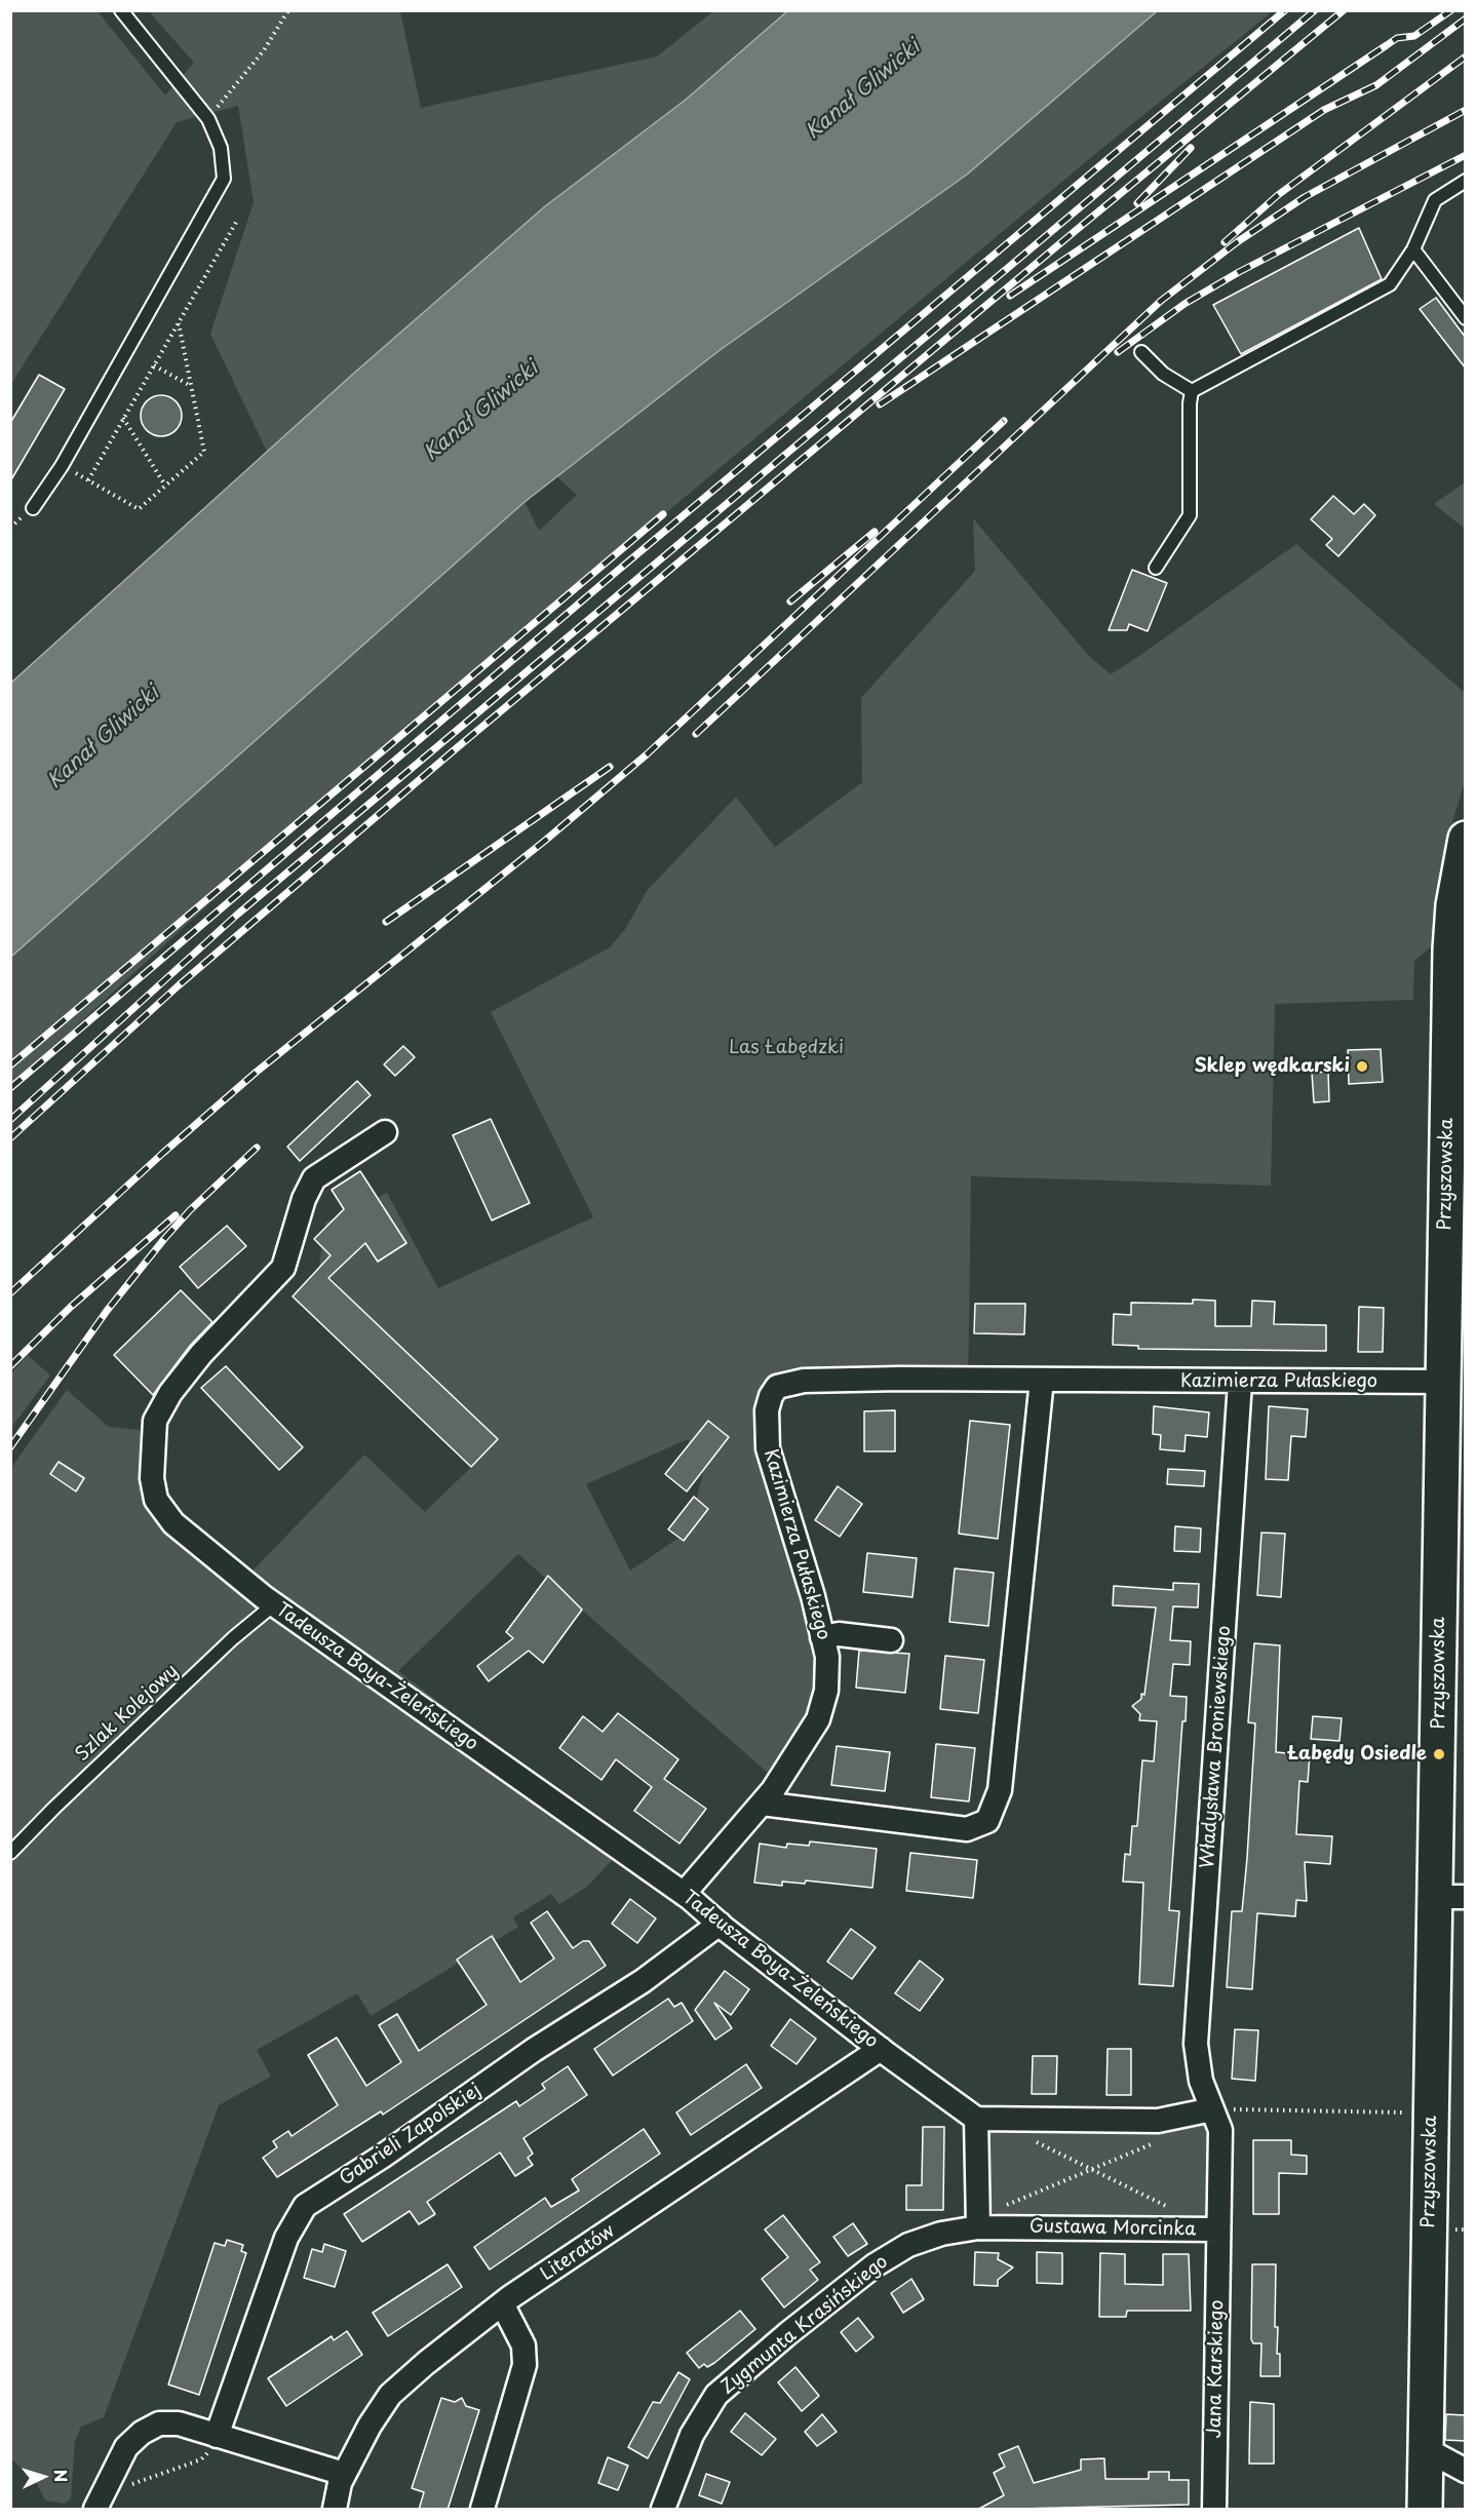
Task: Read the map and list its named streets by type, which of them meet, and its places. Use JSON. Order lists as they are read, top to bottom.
{
  "streets": {
    "street": [
      "Przyszowska",
      "Kazimierza Pułaskiego",
      "Tadeusza Boya-Żeleńskiego",
      "Władysława Broniewskiego",
      "Gabrieli Zapolskiej",
      "Gustawa Morcinka",
      "Literatów",
      "Zygmunta Krasińskiego",
      "Jana Karskiego"
    ],
    "lane": ["Szlak Kolejowy"]
  },
  "crossings": [
    ["Przyszowska", "Kazimierza Pułaskiego"],
    ["Kazimierza Pułaskiego", "Tadeusza Boya-Żeleńskiego"],
    ["Kazimierza Pułaskiego", "Władysława Broniewskiego"],
    ["Tadeusza Boya-Żeleńskiego", "Szlak Kolejowy"],
    ["Tadeusza Boya-Żeleńskiego", "Gabrieli Zapolskiej"],
    ["Tadeusza Boya-Żeleńskiego", "Literatów"],
    ["Władysława Broniewskiego", "Gustawa Morcinka"],
    ["Gustawa Morcinka", "Zygmunta Krasińskiego"],
    ["Gustawa Morcinka", "Jana Karskiego"]
  ],
  "water": ["Kanał Gliwicki"],
  "parks": ["Las Łabędzki"],
  "places": ["Sklep wędkarski", "Łabędy Osiedle"],
  "north": "right"
}
